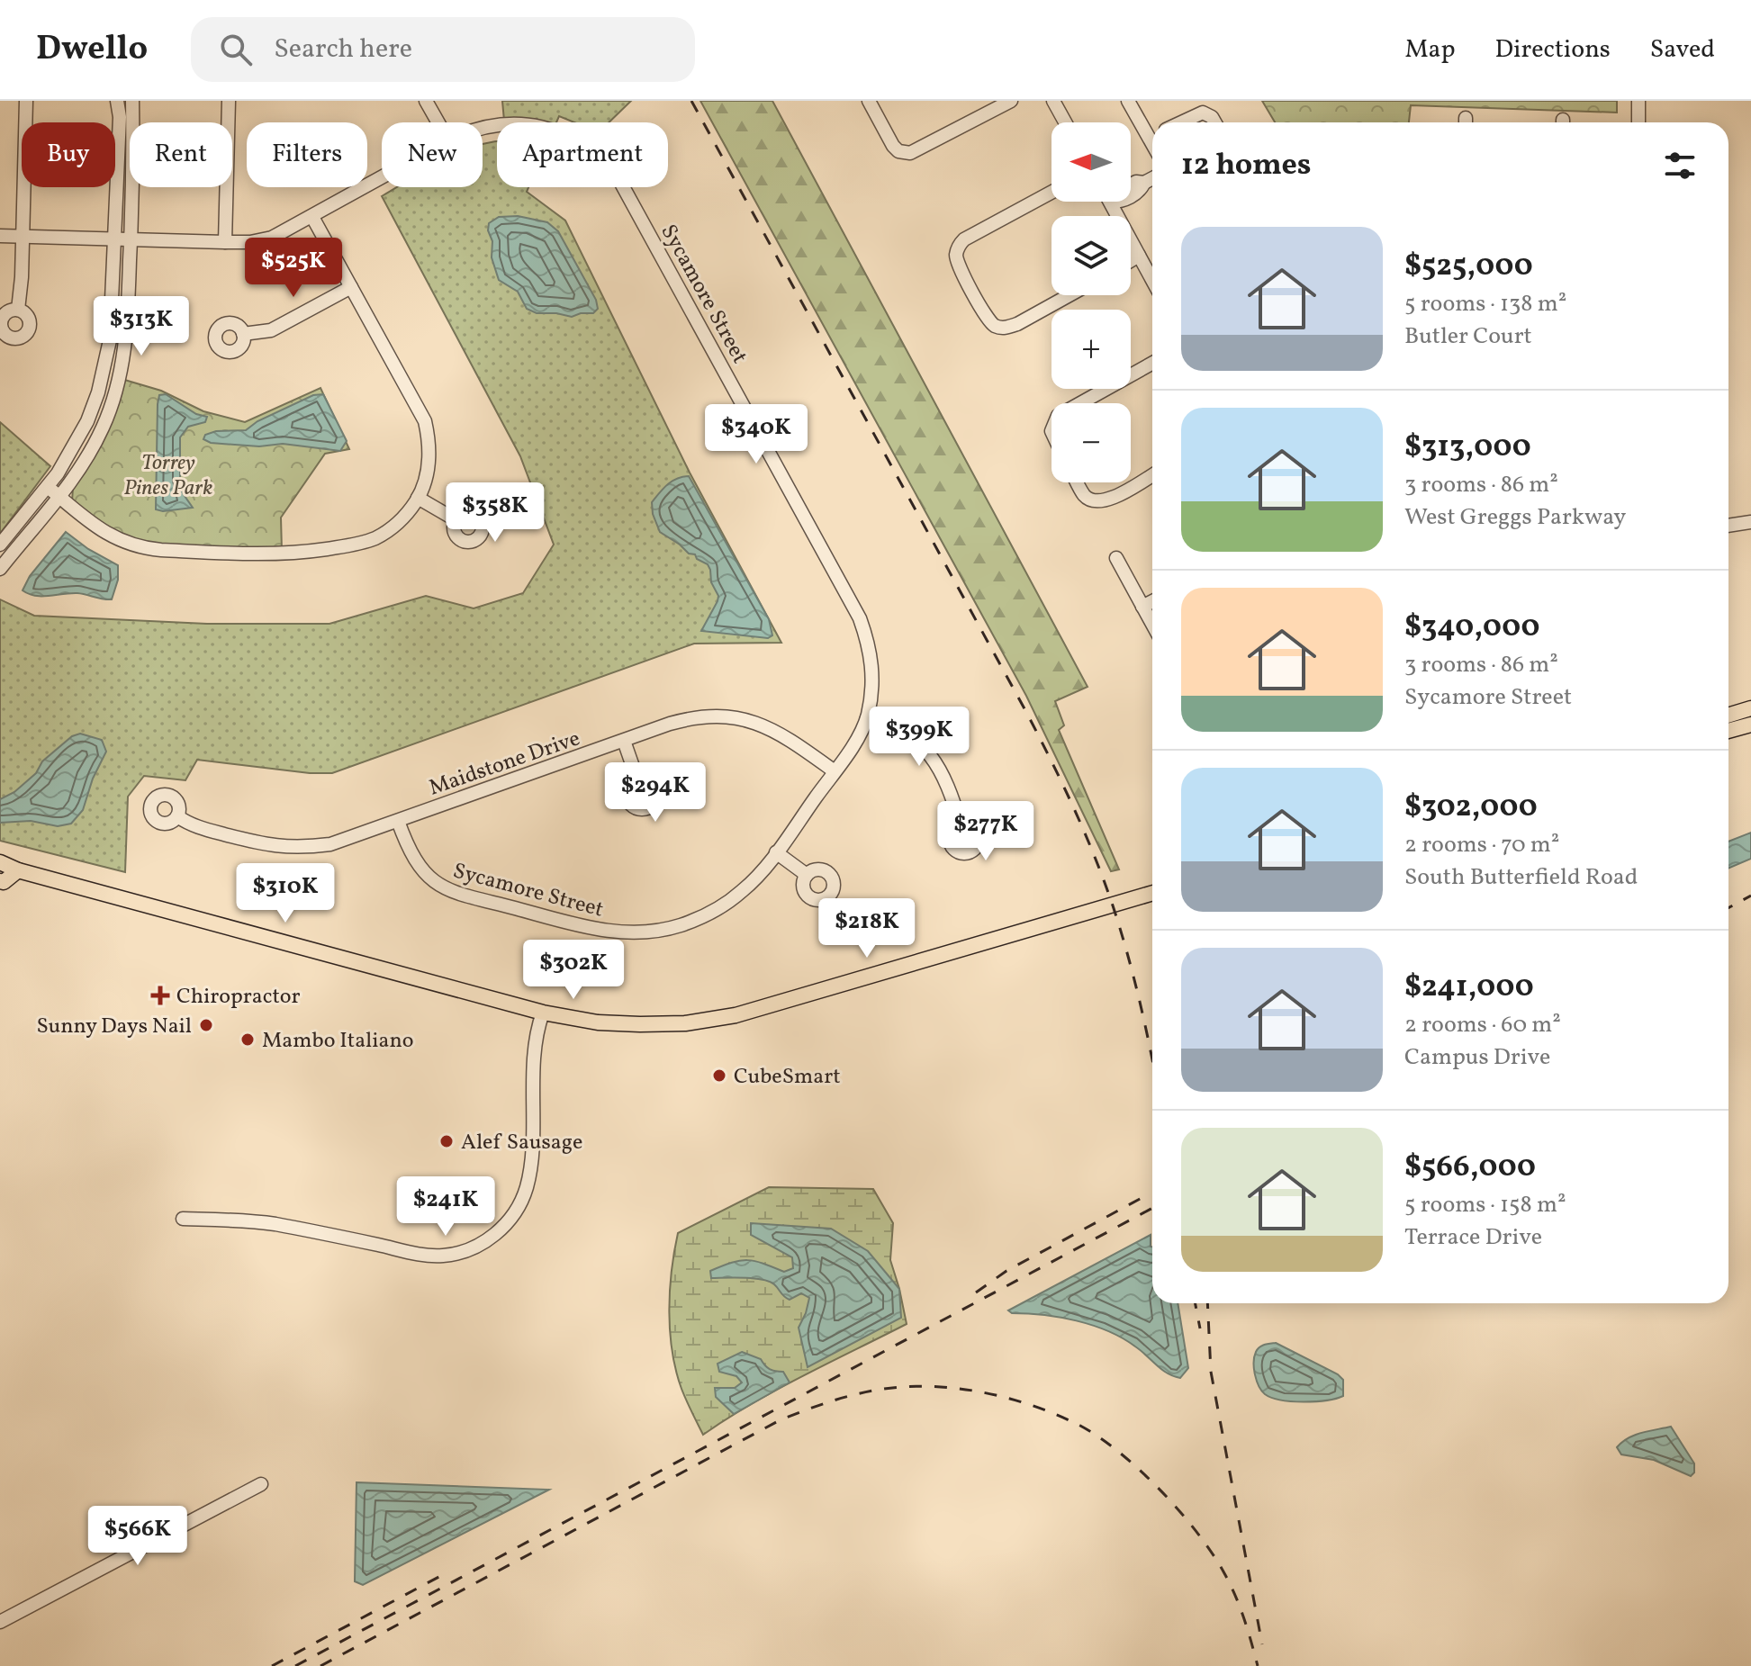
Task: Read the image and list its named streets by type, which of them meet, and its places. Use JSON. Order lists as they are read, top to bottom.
{
  "streets": {
    "street": ["Sycamore Street", "Maidstone Drive"]
  },
  "crossings": [
    ["Sycamore Street", "Maidstone Drive"]
  ],
  "parks": ["Torrey Pines Park"],
  "places": {
    "health": ["Chiropractor"],
    "other": [
      "Sunny Days Nail",
      "Mambo Italiano",
      "CubeSmart",
      "Alef Sausage"
    ]
  },
  "north": "left",
  "page": {
    "header": "Dwello",
    "search": "Search here",
    "nav": ["Map", "Directions", "Saved"],
    "map_buttons": ["+", "−"],
    "chip": [
      "Buy",
      "Rent",
      "Filters",
      "New",
      "Apartment"
    ],
    "heading": "12 homes",
    "list": [
      {
        "name": "$525,000",
        "note": "5 rooms · 138 m² · Butler Court"
      },
      {
        "name": "$313,000",
        "note": "3 rooms · 86 m² · West Greggs Parkway"
      },
      {
        "name": "$340,000",
        "note": "3 rooms · 86 m² · Sycamore Street"
      },
      {
        "name": "$302,000",
        "note": "2 rooms · 70 m² · South Butterfield Road"
      },
      {
        "name": "$241,000",
        "note": "2 rooms · 60 m² · Campus Drive"
      },
      {
        "name": "$566,000",
        "note": "5 rooms · 158 m² · Terrace Drive"
      }
    ],
    "price": [
      "$525K",
      "$313K",
      "$340K",
      "$358K",
      "$399K",
      "$294K",
      "$277K",
      "$310K",
      "$218K",
      "$302K",
      "$241K",
      "$566K"
    ]
  }
}
